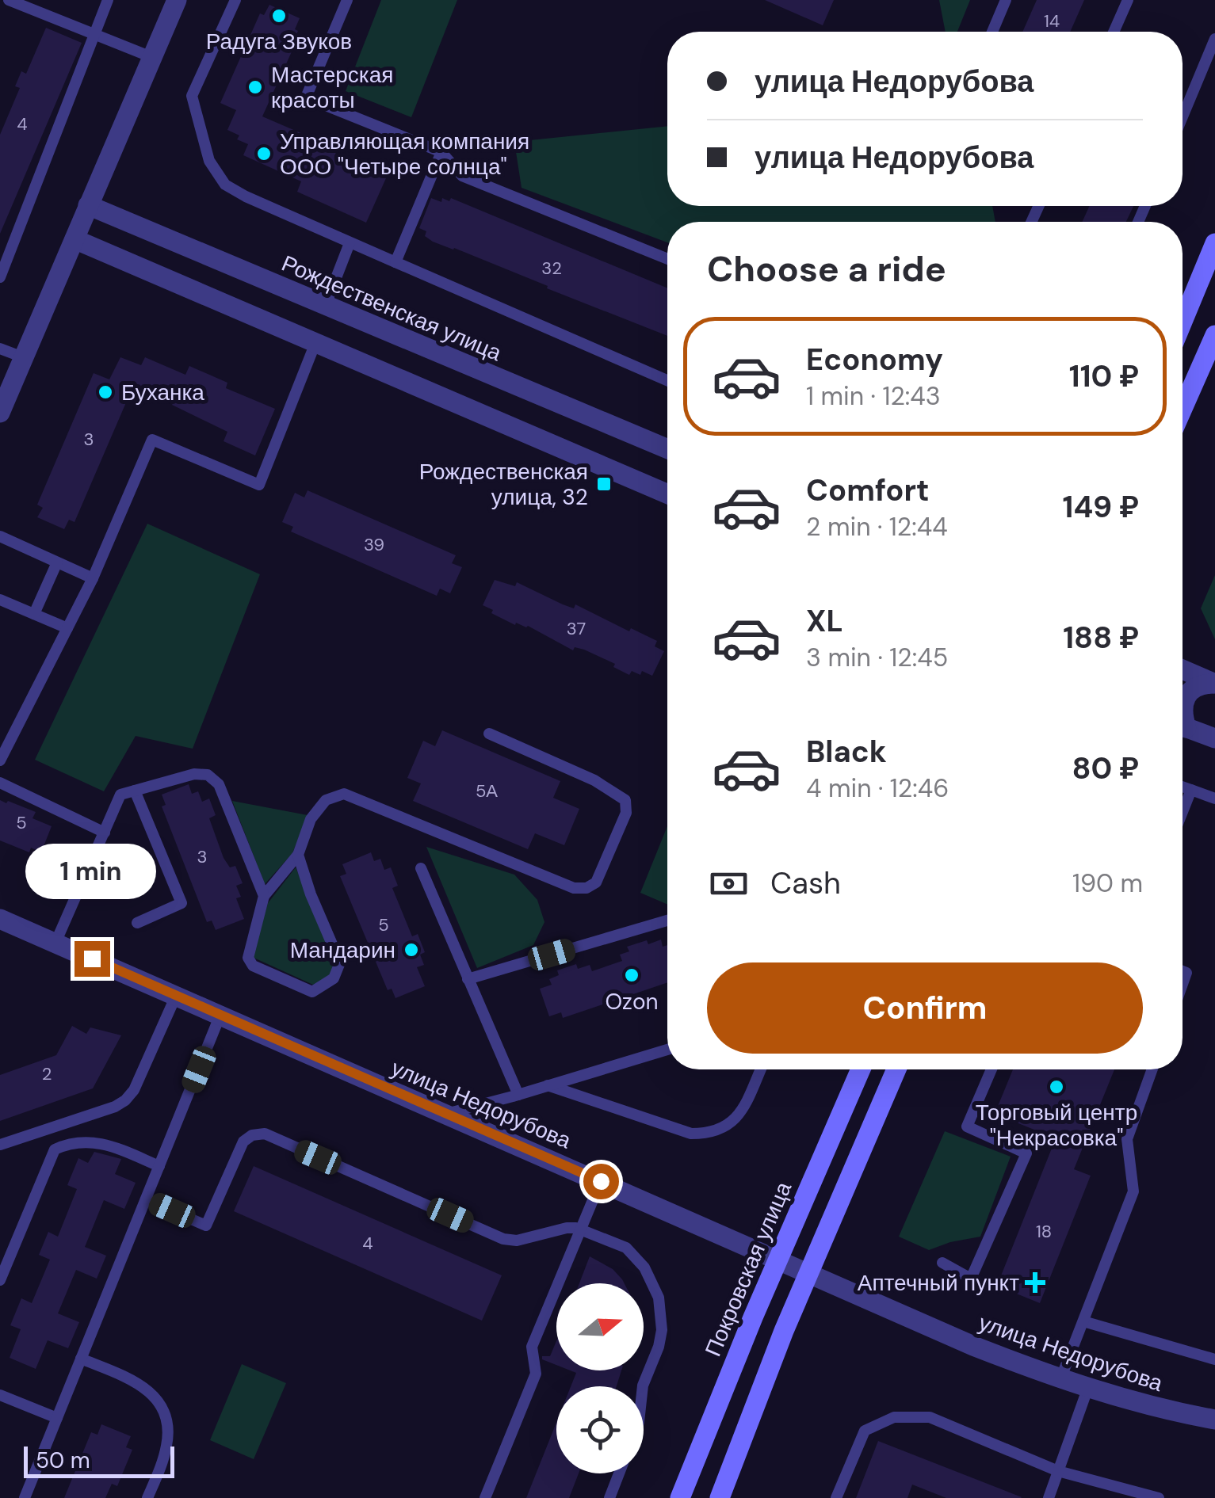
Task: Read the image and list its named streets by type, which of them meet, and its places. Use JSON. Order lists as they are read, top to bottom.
{
  "streets": {
    "main road": ["Покровская улица"],
    "street": ["Рождественская улица", "улица Недорубова"]
  },
  "crossings": [
    ["улица Недорубова", "Покровская улица"]
  ],
  "places": {
    "other": [
      "Радуга Звуков",
      "Мастерская красоты",
      "Управляющая компания ООО \"Четыре солнца\"",
      "Буханка",
      "Мандарин",
      "Ozon",
      "Торговый центр \"Некрасовка\""
    ],
    "transit": ["Рождественская улица, 32"],
    "health": ["Аптечный пункт"]
  },
  "house_numbers": [
    "14",
    "4",
    "32",
    "3",
    "39",
    "37",
    "5А",
    "5",
    "3",
    "5",
    "2",
    "18",
    "4"
  ],
  "scale_bar": "50 m",
  "north": "right",
  "page": {
    "banner": ["улица Недорубова", "улица Недорубова"],
    "heading": "Choose a ride",
    "list": [
      {
        "name": "Economy",
        "note": "1 min · 12:43",
        "value": "110 ₽"
      },
      {
        "name": "Comfort",
        "note": "2 min · 12:44",
        "value": "149 ₽"
      },
      {
        "name": "XL",
        "note": "3 min · 12:45",
        "value": "188 ₽"
      },
      {
        "name": "Black",
        "note": "4 min · 12:46",
        "value": "80 ₽"
      }
    ],
    "pay": ["Cash", "190 m"],
    "bubble": "1 min",
    "buttons": "Confirm",
    "scale": "50 m"
  }
}
